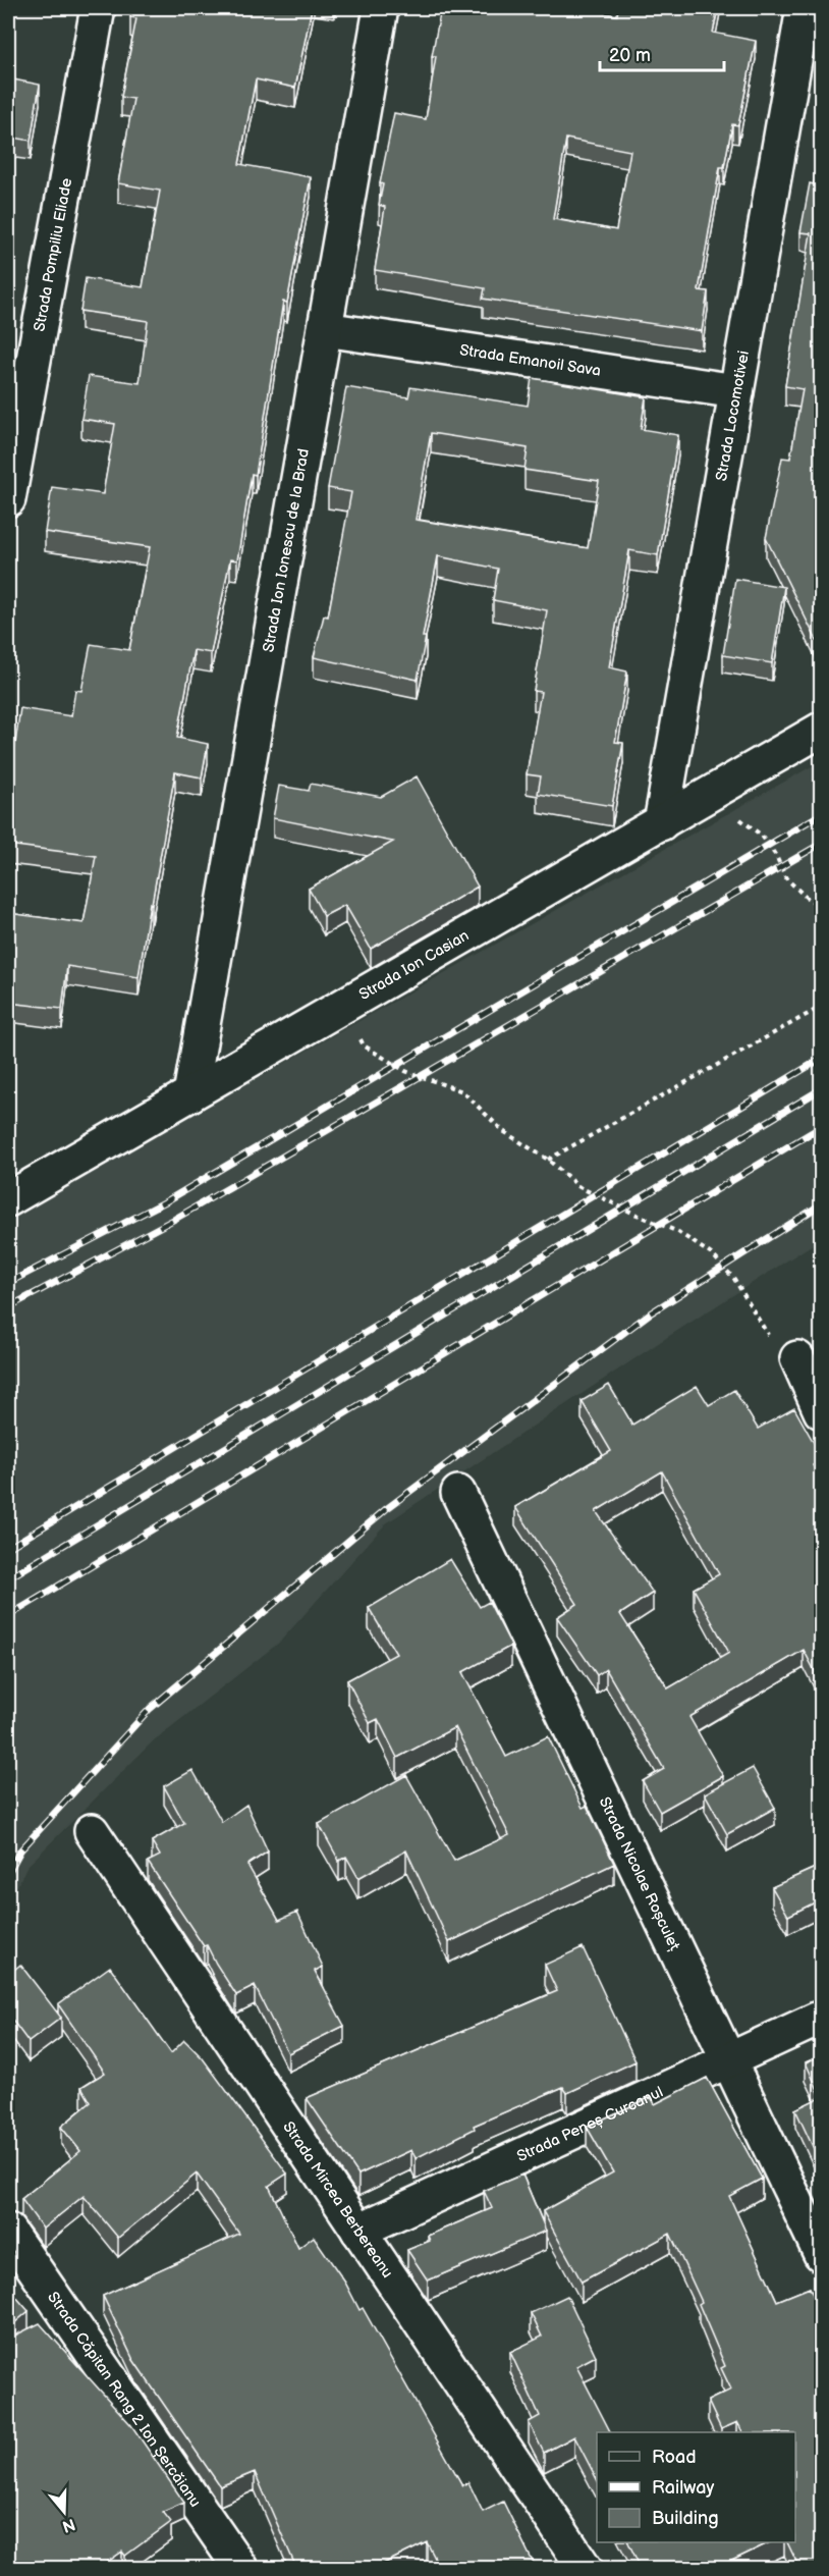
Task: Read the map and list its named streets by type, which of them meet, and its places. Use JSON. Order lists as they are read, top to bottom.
{
  "streets": {
    "street": [
      "Strada Pompiliu Eliade",
      "Strada Emanoil Sava",
      "Strada Locomotivei",
      "Strada Ion Ionescu de la Brad",
      "Strada Ion Casian",
      "Strada Nicolae Roșculeț",
      "Strada Peneș Curcanul",
      "Strada Mircea Berbereanu",
      "Strada Căpitan Rang 2 Ion Șercăianu"
    ]
  },
  "crossings": [
    ["Strada Emanoil Sava", "Strada Locomotivei"],
    ["Strada Emanoil Sava", "Strada Ion Ionescu de la Brad"],
    ["Strada Locomotivei", "Strada Ion Casian"],
    ["Strada Ion Ionescu de la Brad", "Strada Ion Casian"],
    ["Strada Nicolae Roșculeț", "Strada Peneș Curcanul"],
    ["Strada Peneș Curcanul", "Strada Mircea Berbereanu"]
  ],
  "legend": ["Road", "Railway", "Building"],
  "scale_bar": "20 m",
  "north": "bottom"
}
